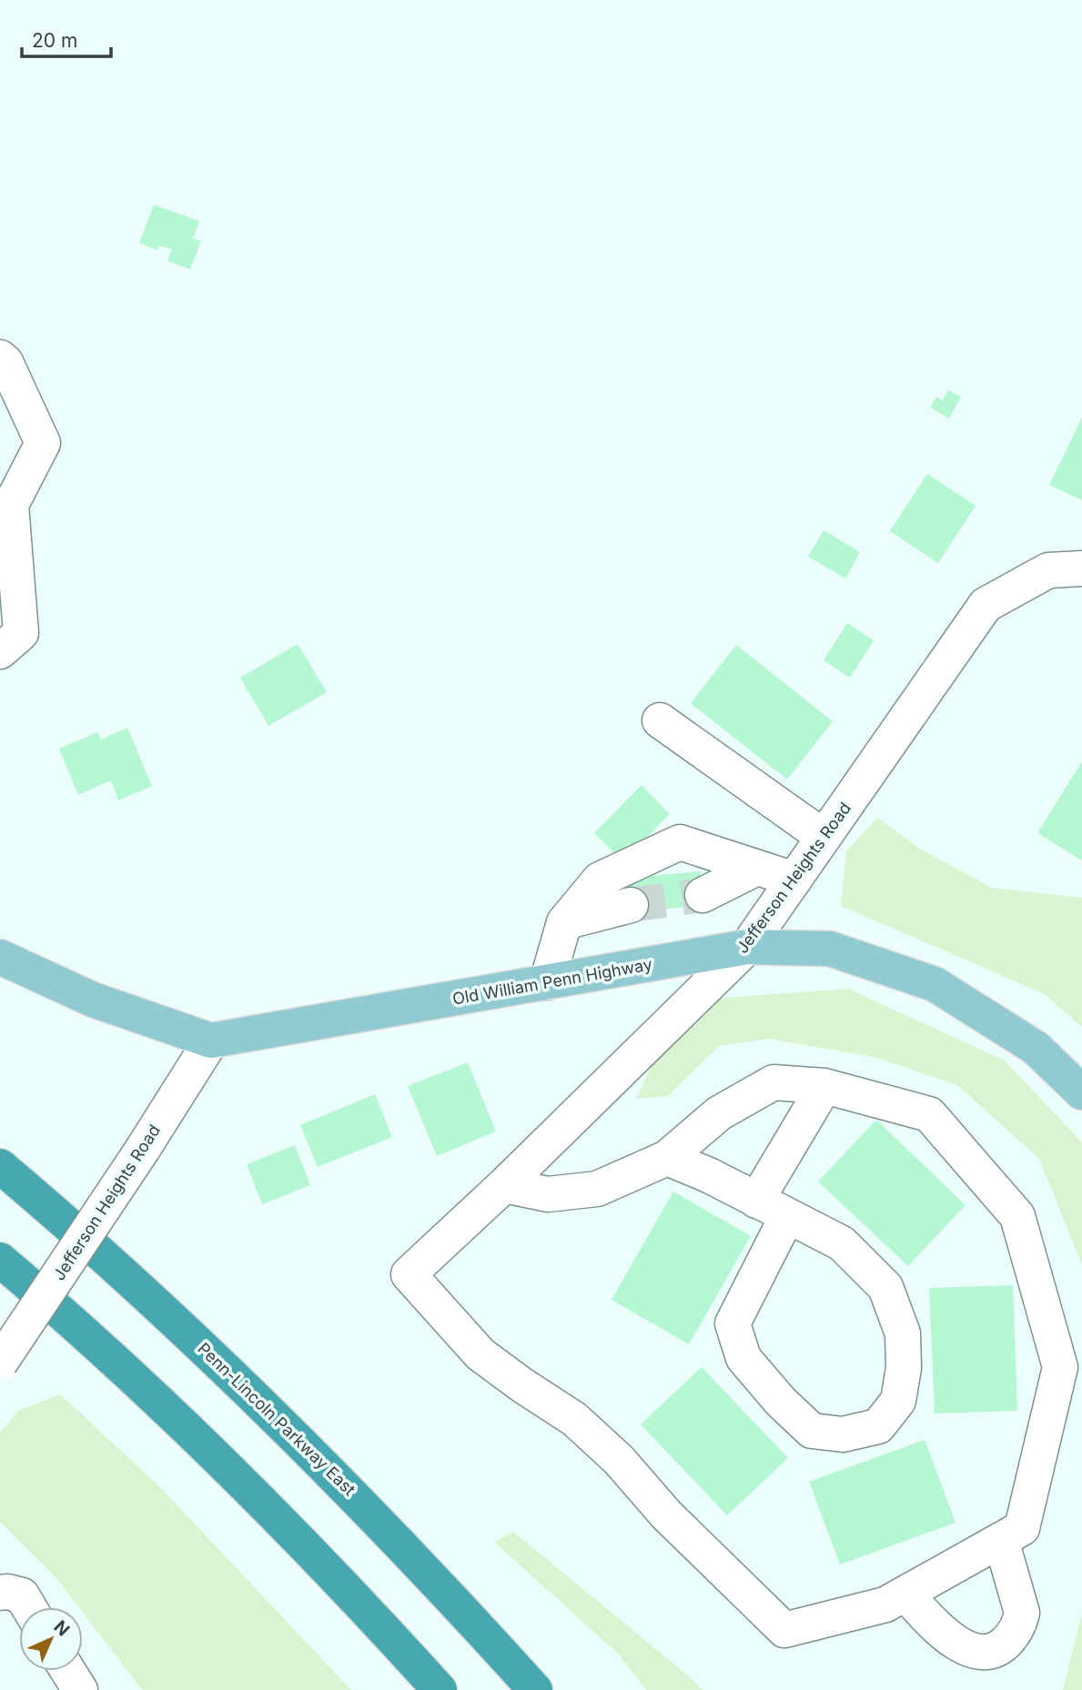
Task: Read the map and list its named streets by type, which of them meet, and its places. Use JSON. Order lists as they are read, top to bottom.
{
  "streets": {
    "highway": ["Penn-Lincoln Parkway East"],
    "main road": ["Old William Penn Highway"],
    "street": ["Jefferson Heights Road"]
  },
  "crossings": [
    ["Jefferson Heights Road", "Old William Penn Highway"]
  ],
  "scale_bar": "20 m",
  "north": "top right"
}
